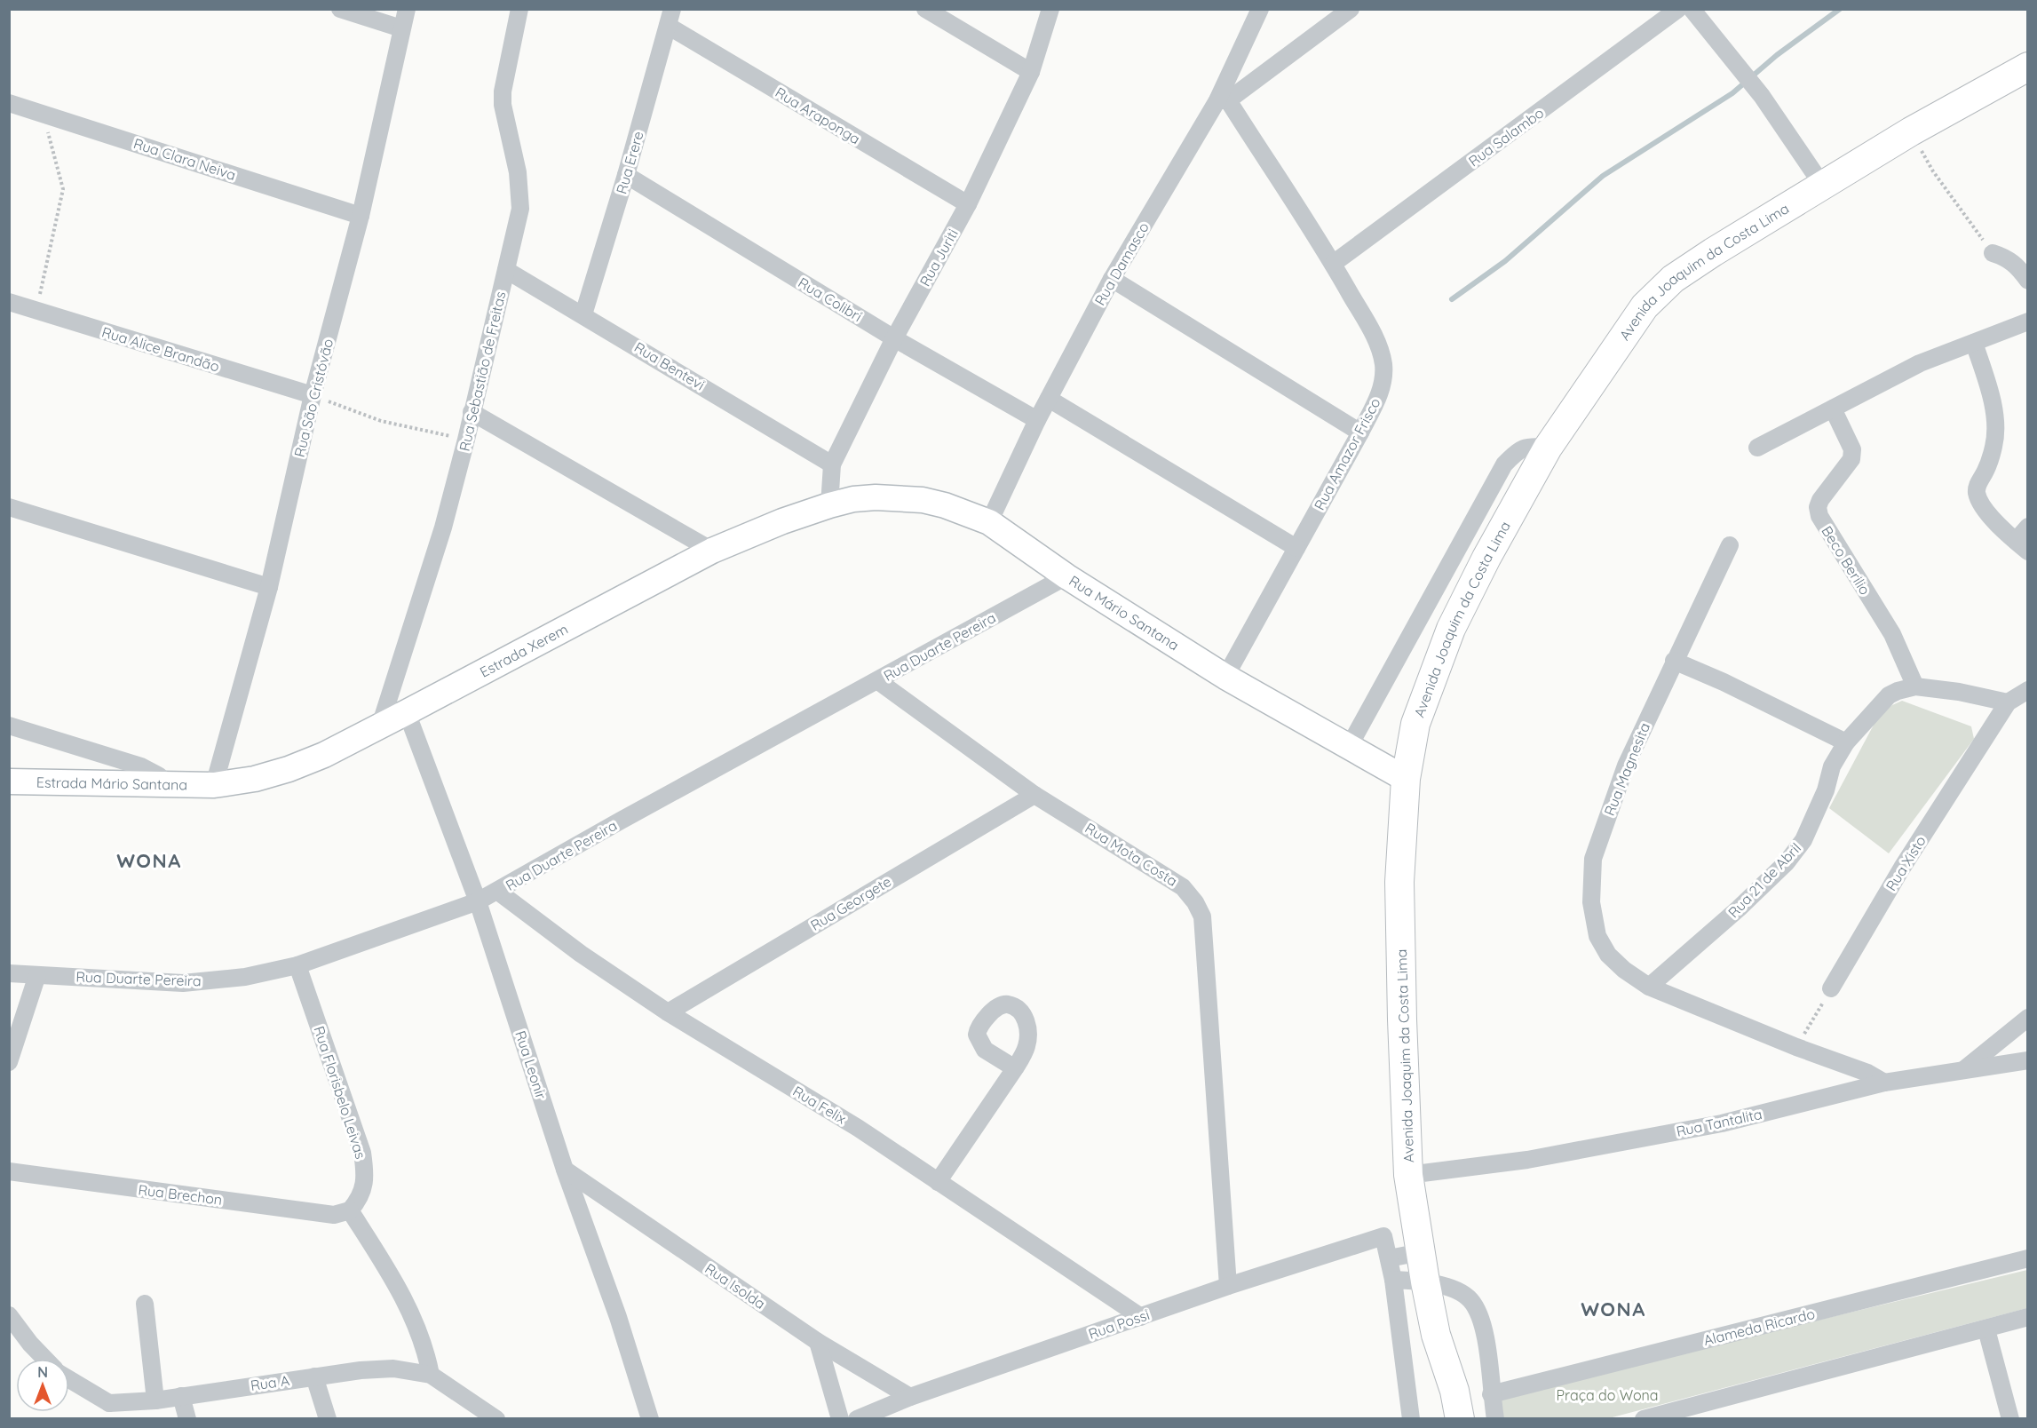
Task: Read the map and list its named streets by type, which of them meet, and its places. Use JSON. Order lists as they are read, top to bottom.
{
  "streets": {
    "main road": ["Avenida Joaquim da Costa Lima"],
    "street": [
      "Rua Araponga",
      "Rua Salambo",
      "Rua Clara Neiva",
      "Rua Erere",
      "Rua Juriti",
      "Rua Damasco",
      "Rua Colibri",
      "Rua Alice Brandão",
      "Rua Bentevi",
      "Rua Sebastião de Freitas",
      "Rua São Cristóvão",
      "Rua Amazor Frisco",
      "Beco Berilio",
      "Rua Mário Santana",
      "Rua Duarte Pereira",
      "Estrada Xerem",
      "Rua Magnesita",
      "Estrada Mário Santana",
      "Rua Mota Costa",
      "Rua Xisto",
      "Rua 21 de Abril",
      "Rua Georgete",
      "Rua Leonir",
      "Rua Florisbelo Leivas",
      "Rua Felix",
      "Rua Tantalita",
      "Rua Brechon",
      "Rua Isolda",
      "Rua Possi",
      "Alameda Ricardo",
      "Rua A"
    ]
  },
  "crossings": [
    ["Rua Araponga", "Rua Erere"],
    ["Rua Araponga", "Rua Juriti"],
    ["Rua Salambo", "Rua Amazor Frisco"],
    ["Rua Clara Neiva", "Rua São Cristóvão"],
    ["Rua Erere", "Rua Colibri"],
    ["Rua Erere", "Rua Bentevi"],
    ["Rua Juriti", "Rua Colibri"],
    ["Rua Juriti", "Rua Bentevi"],
    ["Rua Juriti", "Rua Mário Santana"],
    ["Rua Juriti", "Estrada Xerem"],
    ["Rua Damasco", "Rua Colibri"],
    ["Rua Damasco", "Rua Amazor Frisco"],
    ["Rua Damasco", "Rua Mário Santana"],
    ["Avenida Joaquim da Costa Lima", "Rua Mário Santana"],
    ["Avenida Joaquim da Costa Lima", "Rua Tantalita"],
    ["Rua Alice Brandão", "Rua São Cristóvão"],
    ["Rua Bentevi", "Rua Sebastião de Freitas"],
    ["Rua Sebastião de Freitas", "Estrada Xerem"],
    ["Rua São Cristóvão", "Estrada Xerem"],
    ["Rua São Cristóvão", "Estrada Mário Santana"],
    ["Rua Amazor Frisco", "Rua Mário Santana"],
    ["Beco Berilio", "Rua 21 de Abril"],
    ["Rua Mário Santana", "Rua Duarte Pereira"],
    ["Rua Mário Santana", "Estrada Xerem"],
    ["Rua Duarte Pereira", "Rua Mota Costa"],
    ["Rua Duarte Pereira", "Rua Leonir"],
    ["Rua Duarte Pereira", "Rua Florisbelo Leivas"],
    ["Rua Duarte Pereira", "Rua Felix"],
    ["Estrada Xerem", "Estrada Mário Santana"],
    ["Estrada Xerem", "Rua Leonir"],
    ["Rua Magnesita", "Rua 21 de Abril"],
    ["Rua Magnesita", "Rua Tantalita"],
    ["Rua Mota Costa", "Rua Georgete"],
    ["Rua Mota Costa", "Rua Possi"],
    ["Rua Xisto", "Rua 21 de Abril"],
    ["Rua Georgete", "Rua Felix"],
    ["Rua Leonir", "Rua Isolda"],
    ["Rua Florisbelo Leivas", "Rua Brechon"],
    ["Rua Felix", "Rua Possi"],
    ["Rua Isolda", "Rua Possi"]
  ],
  "districts": ["WONA", "WONA"],
  "parks": ["Praça do Wona"],
  "north": "top"
}
